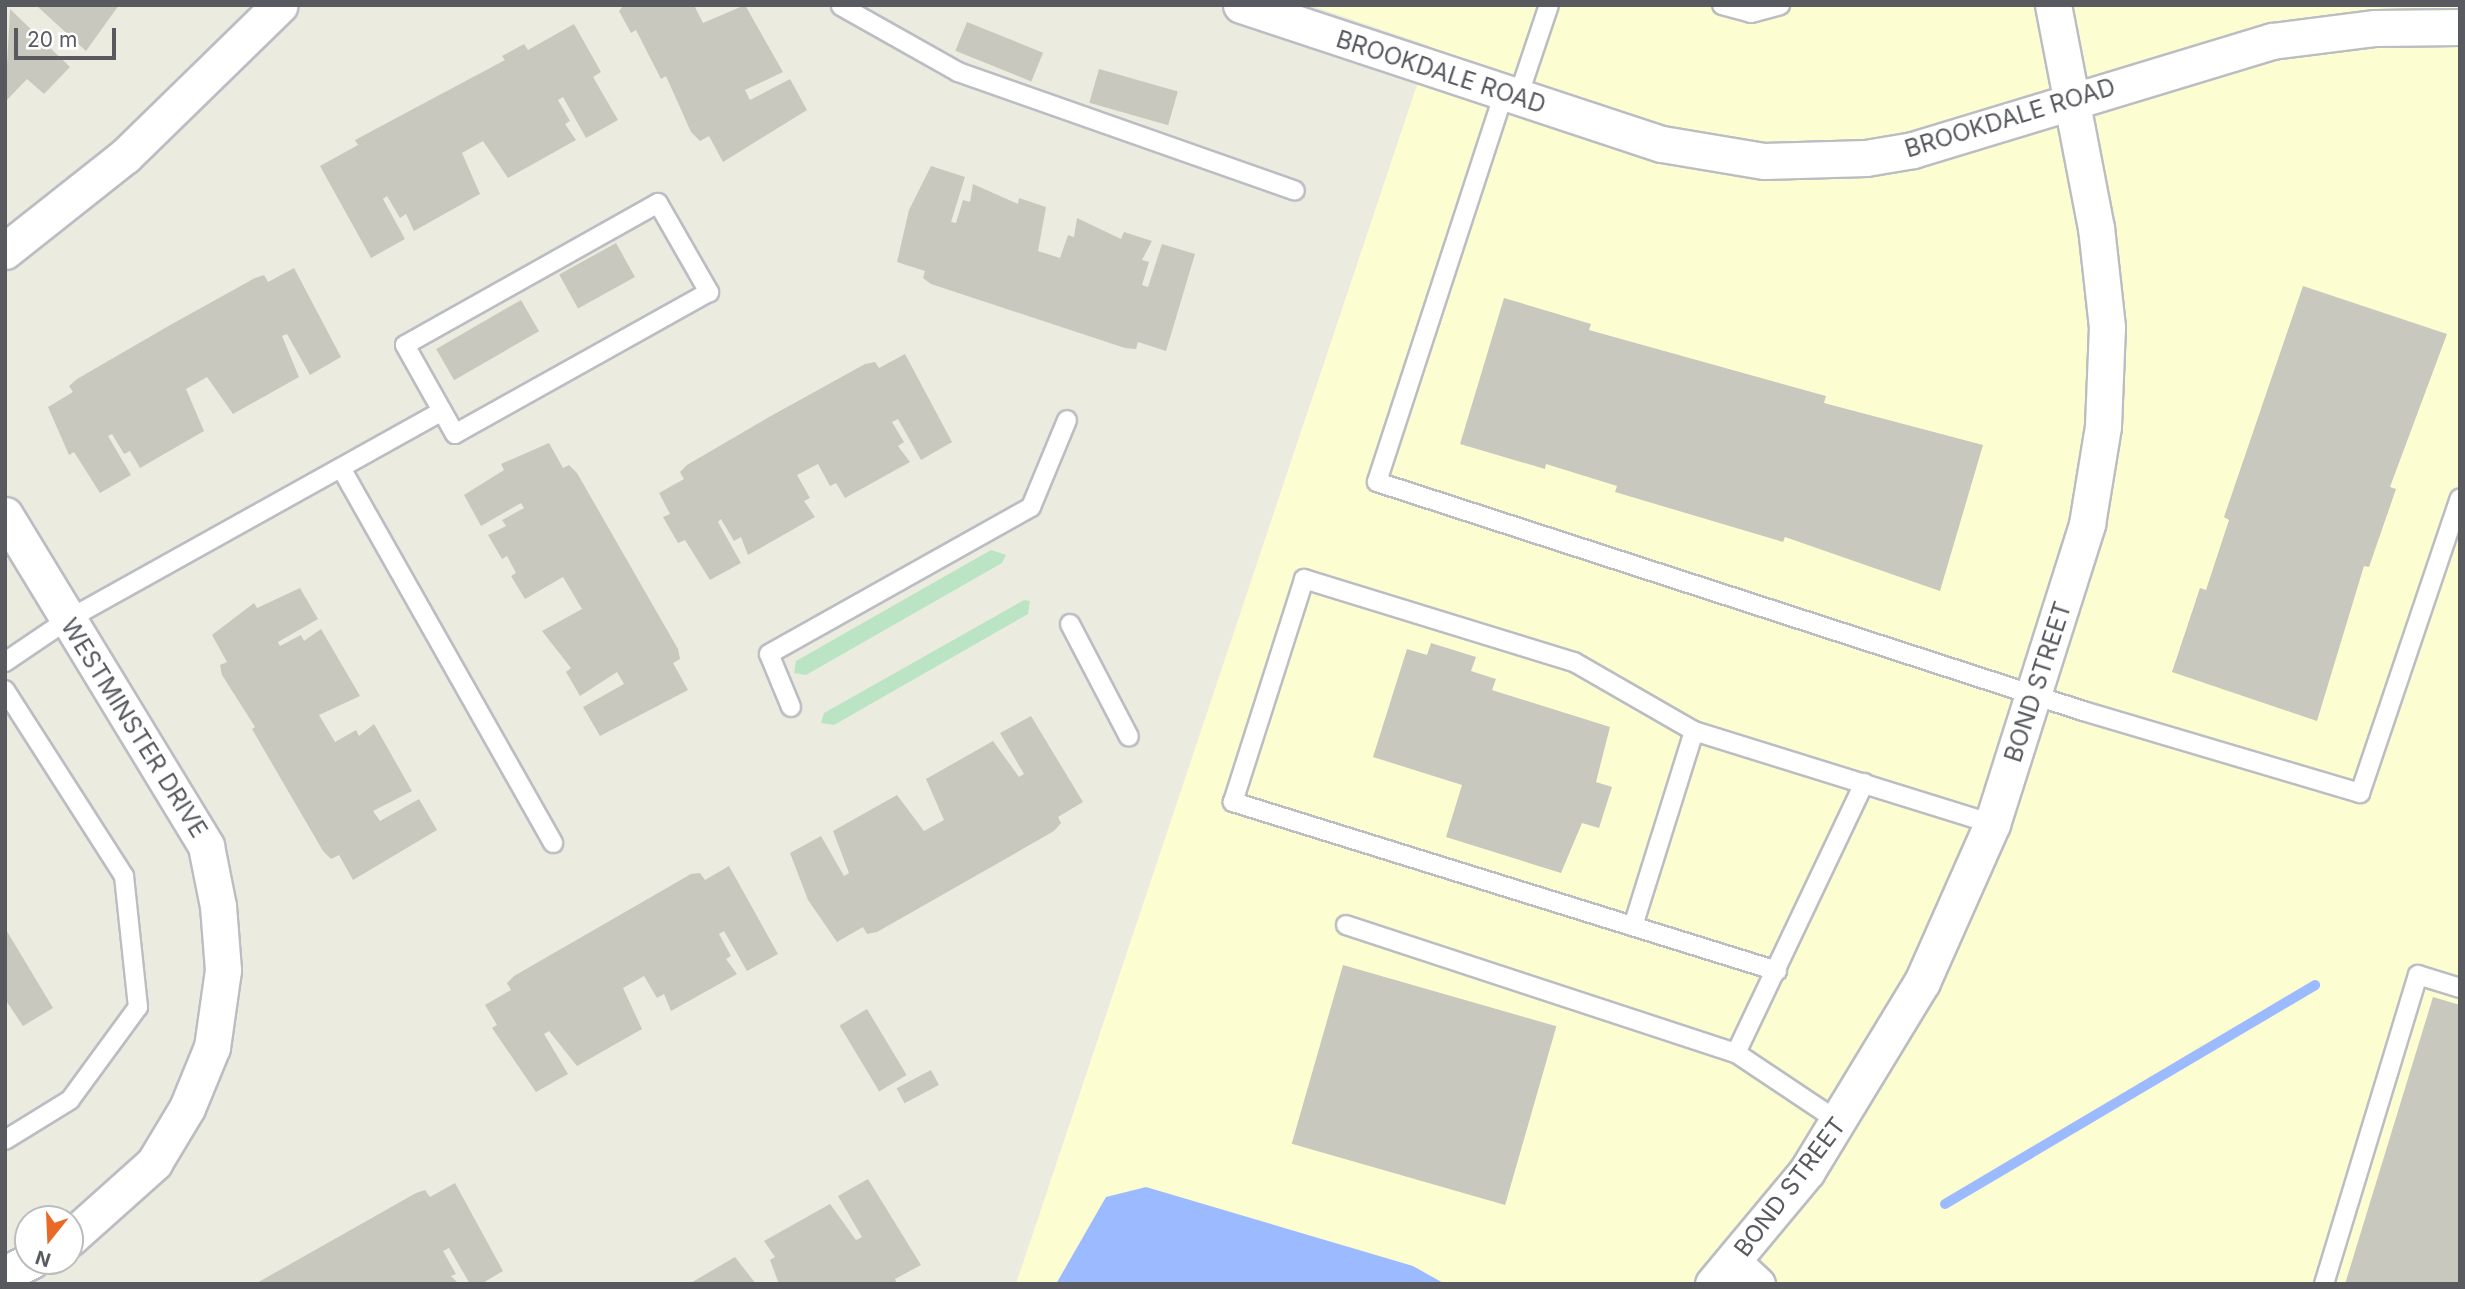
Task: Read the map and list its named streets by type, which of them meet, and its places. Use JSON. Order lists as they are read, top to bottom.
{
  "streets": {
    "street": ["BROOKDALE ROAD", "BOND STREET", "WESTMINSTER DRIVE"]
  },
  "crossings": [
    ["BROOKDALE ROAD", "BOND STREET"]
  ],
  "scale_bar": "20 m",
  "north": "bottom"
}
